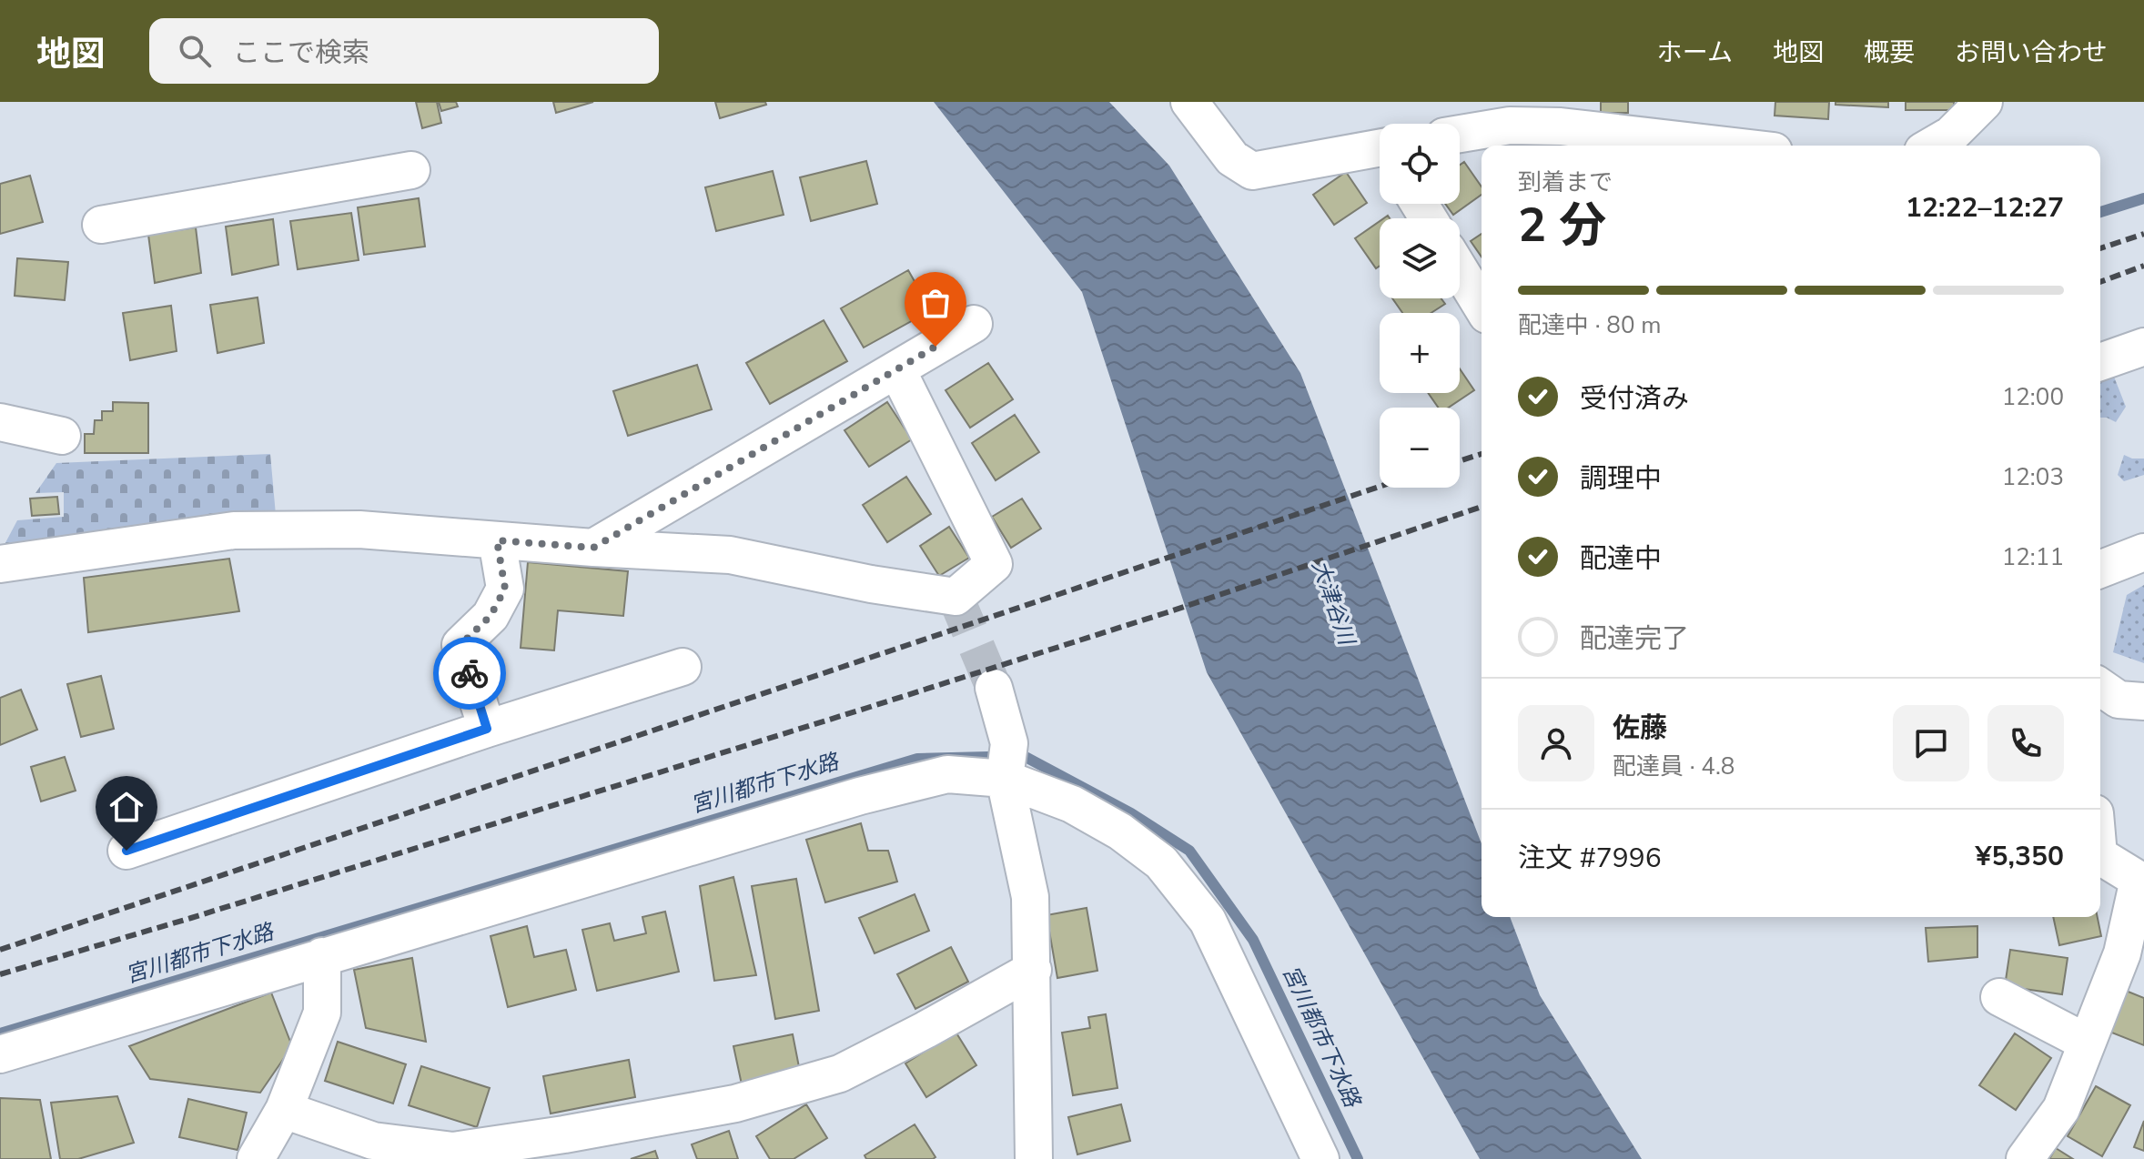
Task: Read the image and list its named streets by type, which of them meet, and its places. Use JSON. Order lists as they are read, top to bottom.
{
  "water": ["大津谷川", "宮川都市下水路"],
  "page": {
    "header": "地図",
    "search": "ここで検索",
    "nav": [
      "ホーム",
      "地図",
      "概要",
      "お問い合わせ"
    ],
    "map_buttons": ["+", "−"],
    "heading": ["2 分", "到着まで", "12:22–12:27"],
    "panel": [
      "佐藤",
      "配達員 · 4.8",
      "注文 #7996",
      "¥5,350"
    ],
    "bar": "配達中 · 80 m",
    "list": [
      ["受付済み", "12:00"],
      ["調理中", "12:03"],
      ["配達中", "12:11"],
      "配達完了"
    ]
  }
}
